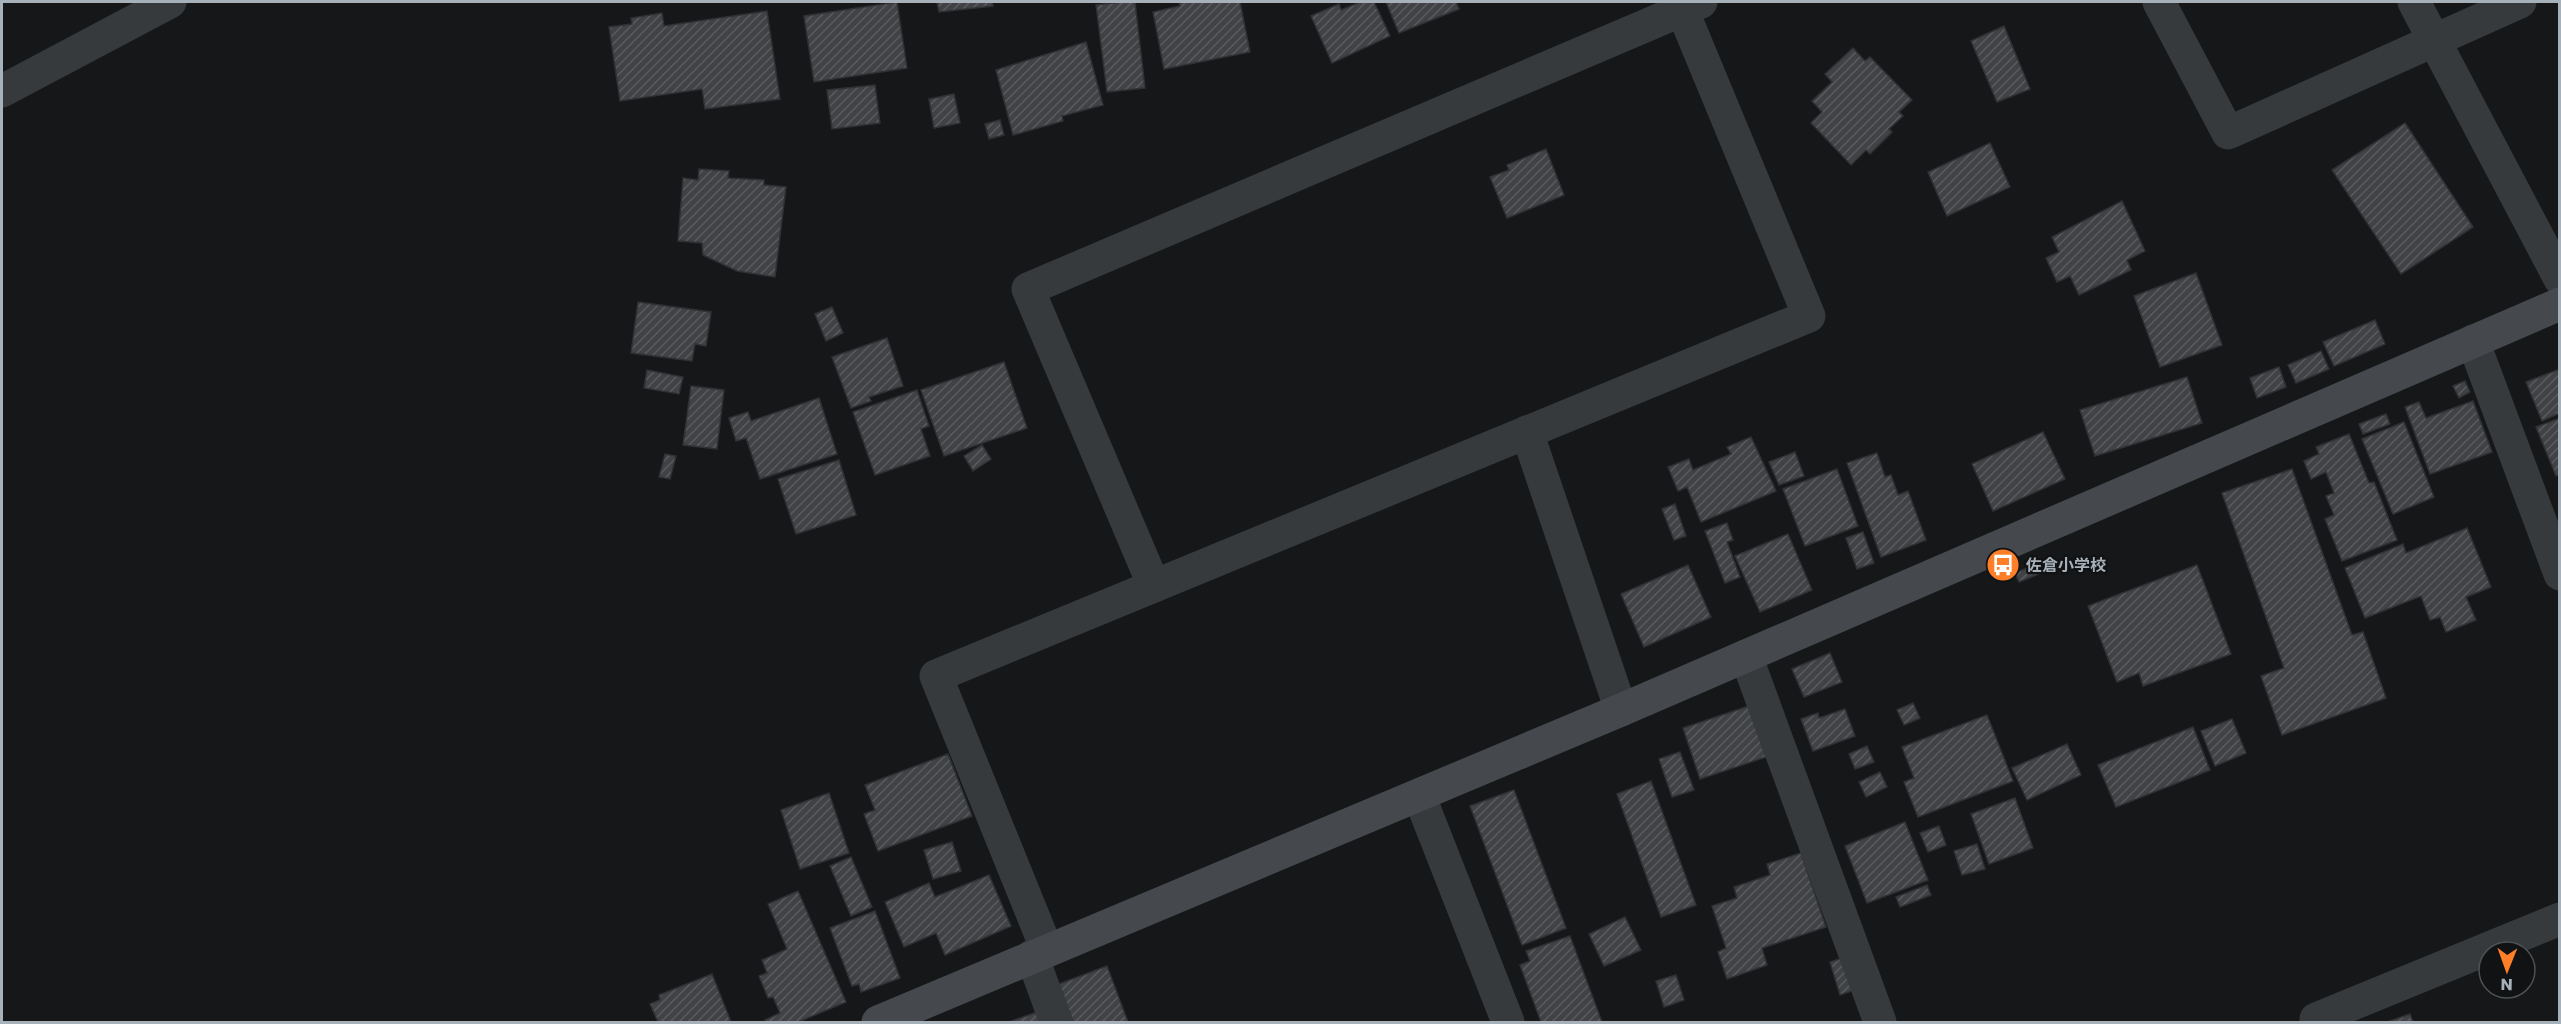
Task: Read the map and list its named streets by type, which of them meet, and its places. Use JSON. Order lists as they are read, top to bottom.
{
  "places": {
    "bus stop": ["佐倉小学校"]
  },
  "north": "bottom"
}
